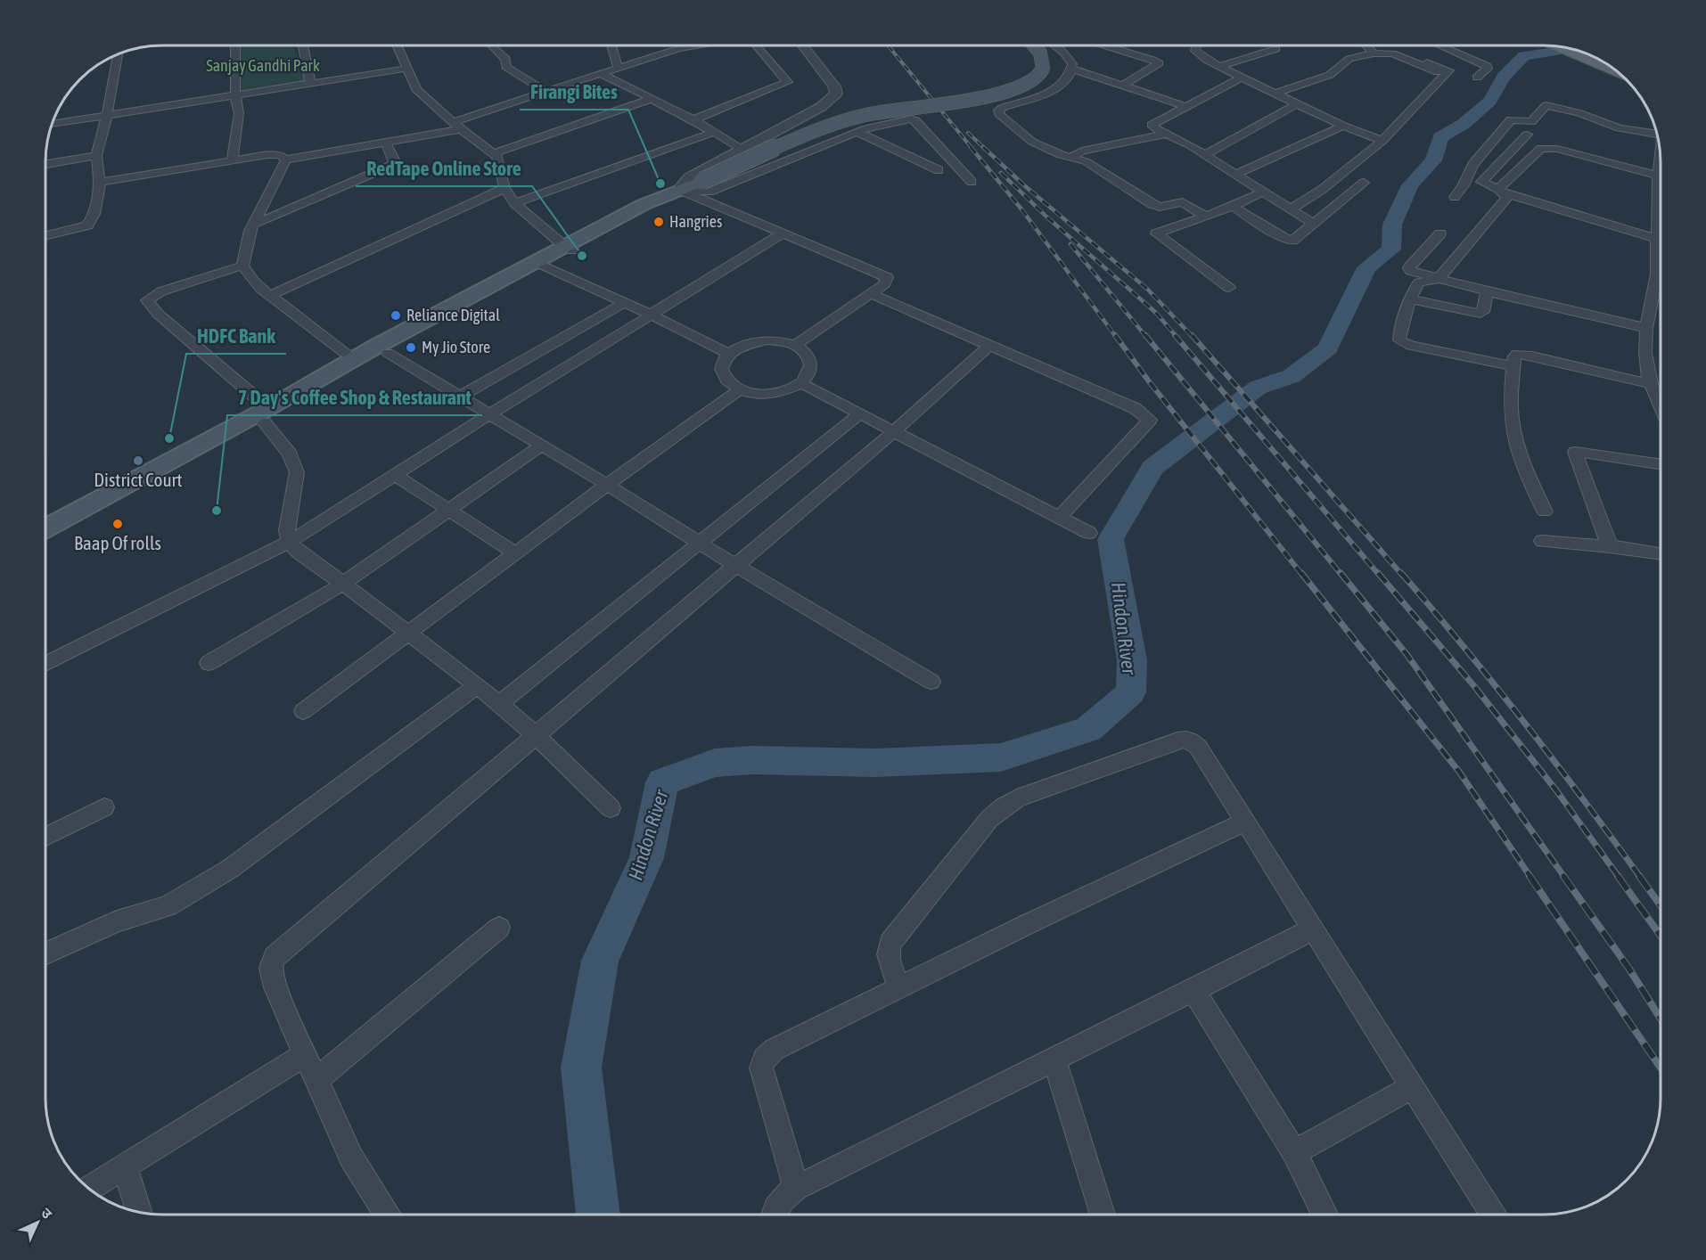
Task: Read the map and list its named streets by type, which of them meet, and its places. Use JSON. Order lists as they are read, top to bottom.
{
  "water": ["Hindon River"],
  "parks": ["Sanjay Gandhi Park"],
  "places": [
    "Firangi Bites",
    "Hangries",
    "RedTape Online Store",
    "Reliance Digital",
    "My Jio Store",
    "HDFC Bank",
    "District Court",
    "7 Day's Coffee Shop & Restaurant",
    "Baap Of rolls"
  ],
  "north": "top right"
}
